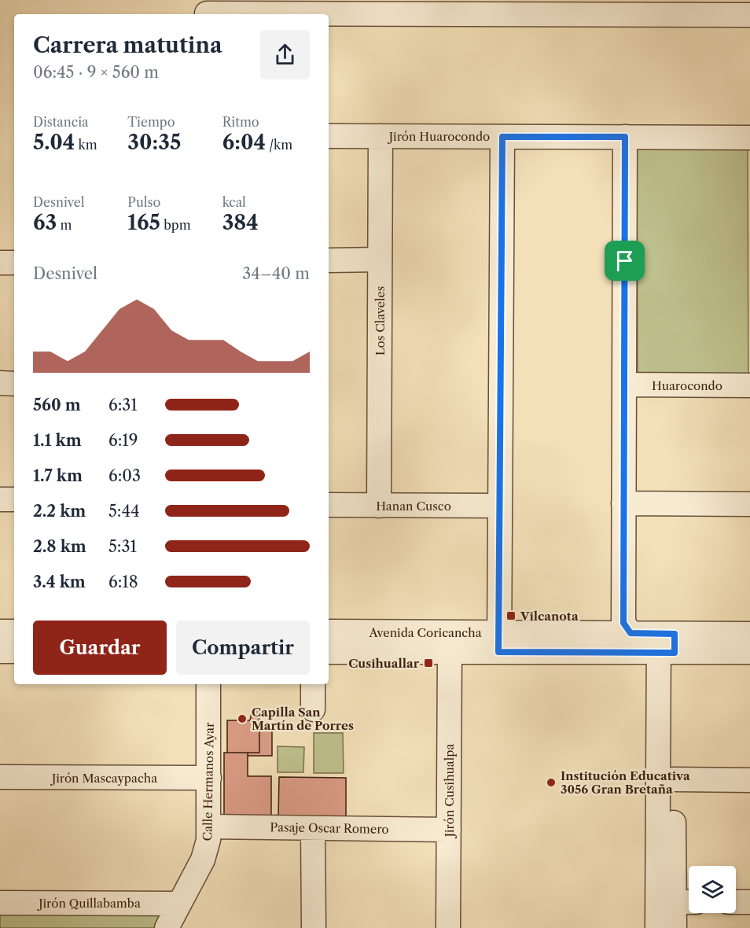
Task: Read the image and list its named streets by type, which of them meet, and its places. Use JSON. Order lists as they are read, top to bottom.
{
  "streets": {
    "street": [
      "Jirón Huarocondo",
      "Los Claveles",
      "Huarocondo",
      "Hanan Cusco",
      "Avenida Coricancha",
      "Jirón Mascaypacha",
      "Calle Hermanos Ayar",
      "Jirón Cusihualpa",
      "Pasaje Oscar Romero",
      "Jirón Quillabamba"
    ]
  },
  "crossings": [
    ["Jirón Huarocondo", "Los Claveles"],
    ["Los Claveles", "Hanan Cusco"],
    ["Avenida Coricancha", "Jirón Cusihualpa"],
    ["Jirón Mascaypacha", "Calle Hermanos Ayar"],
    ["Calle Hermanos Ayar", "Pasaje Oscar Romero"],
    ["Calle Hermanos Ayar", "Jirón Quillabamba"],
    ["Jirón Cusihualpa", "Pasaje Oscar Romero"]
  ],
  "places": {
    "transit": ["Vilcanota", "Cusihuallar"],
    "other": ["Capilla San Martín de Porres", "Institución Educativa 3056 Gran Bretaña"]
  },
  "page": {
    "heading": ["Carrera matutina", "06:45 · 9 × 560 m"],
    "stats": [
      ["Distancia", "5.04 km"],
      ["Tiempo", "30:35"],
      ["Ritmo", "6:04 /km"],
      ["Desnivel", "63 m"],
      ["Pulso", "165 bpm"],
      ["kcal", "384"]
    ],
    "chart": ["Desnivel", "34–40 m"],
    "list": [
      {
        "name": "560 m",
        "note": "6:31"
      },
      {
        "name": "1.1 km",
        "note": "6:19"
      },
      {
        "name": "1.7 km",
        "note": "6:03"
      },
      {
        "name": "2.2 km",
        "note": "5:44"
      },
      {
        "name": "2.8 km",
        "note": "5:31"
      },
      {
        "name": "3.4 km",
        "note": "6:18"
      }
    ],
    "buttons": ["Guardar", "Compartir"]
  }
}
